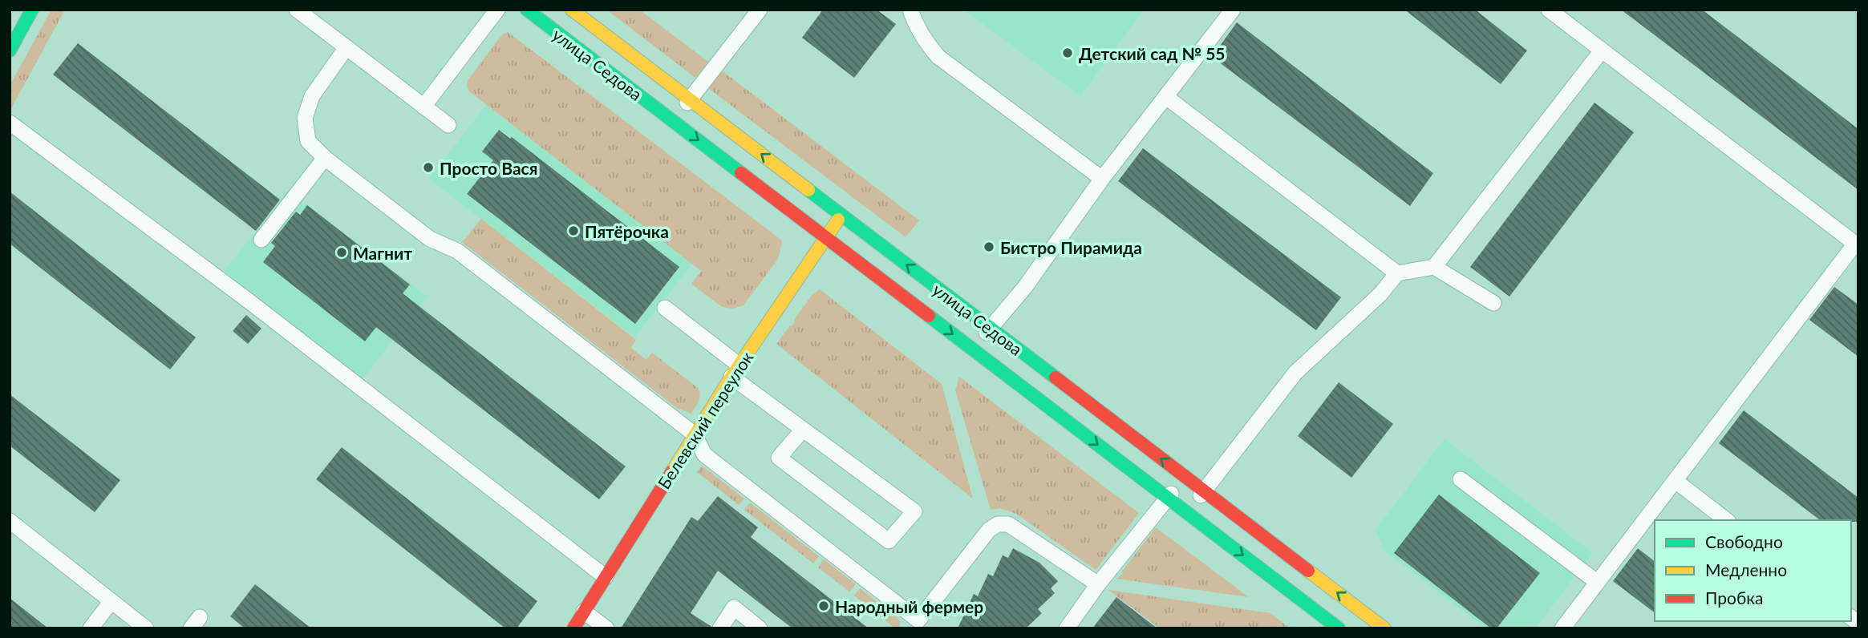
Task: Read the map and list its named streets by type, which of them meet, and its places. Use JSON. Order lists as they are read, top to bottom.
{
  "streets": {
    "main road": ["улица Седова", "Белевский переулок"]
  },
  "crossings": [
    ["улица Седова", "Белевский переулок"]
  ],
  "places": [
    "Детский сад № 55",
    "Просто Вася",
    "Пятёрочка",
    "Бистро Пирамида",
    "Магнит",
    "Народный фермер"
  ],
  "legend": ["Свободно", "Медленно", "Пробка"]
}
